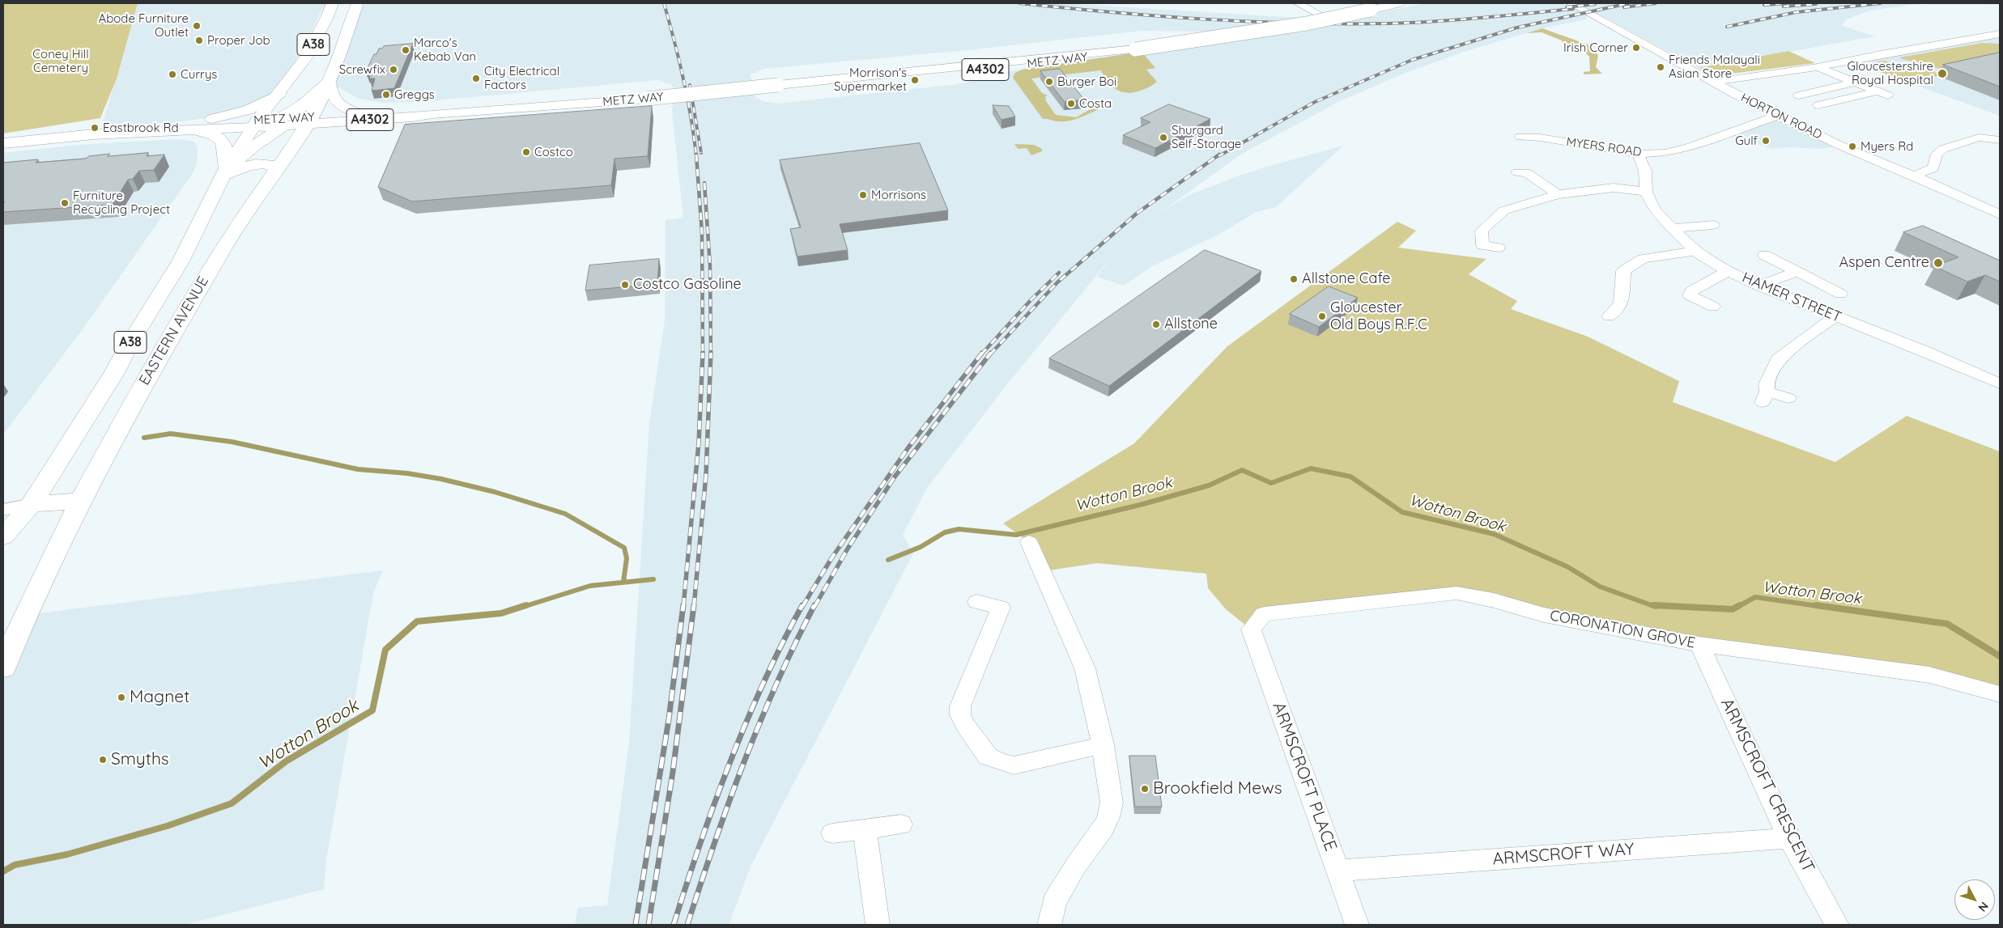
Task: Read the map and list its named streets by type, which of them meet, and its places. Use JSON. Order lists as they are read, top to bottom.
{
  "streets": {
    "main road": [
      "A38",
      "METZ WAY",
      "A4302",
      "EASTERN AVENUE"
    ],
    "street": [
      "HORTON ROAD",
      "MYERS ROAD",
      "HAMER STREET",
      "CORONATION GROVE",
      "ARMSCROFT PLACE",
      "ARMSCROFT CRESCENT",
      "ARMSCROFT WAY"
    ]
  },
  "crossings": [
    ["METZ WAY", "EASTERN AVENUE"],
    ["HORTON ROAD", "MYERS ROAD"],
    ["MYERS ROAD", "HAMER STREET"],
    ["CORONATION GROVE", "ARMSCROFT PLACE"],
    ["CORONATION GROVE", "ARMSCROFT CRESCENT"],
    ["ARMSCROFT PLACE", "ARMSCROFT WAY"],
    ["ARMSCROFT CRESCENT", "ARMSCROFT WAY"]
  ],
  "water": ["Wotton Brook"],
  "parks": ["Coney Hill Cemetery"],
  "places": [
    "Abode Furniture Outlet",
    "Proper Job",
    "Irish Corner",
    "Marco's Kebab Van",
    "Friends Malayali Asian Store",
    "Screwfix",
    "Gloucestershire Royal Hospital",
    "Currys",
    "City Electrical Factors",
    "Morrison's Supermarket",
    "Burger Boi",
    "Greggs",
    "Costa",
    "Eastbrook Rd",
    "Shurgard Self-Storage",
    "Gulf",
    "Myers Rd",
    "Costco",
    "Morrisons",
    "Furniture Recycling Project",
    "Aspen Centre",
    "Allstone Cafe",
    "Costco Gasoline",
    "Gloucester Old Boys R.F.C",
    "Allstone",
    "Magnet",
    "Smyths",
    "Brookfield Mews"
  ],
  "north": "bottom right"
}
